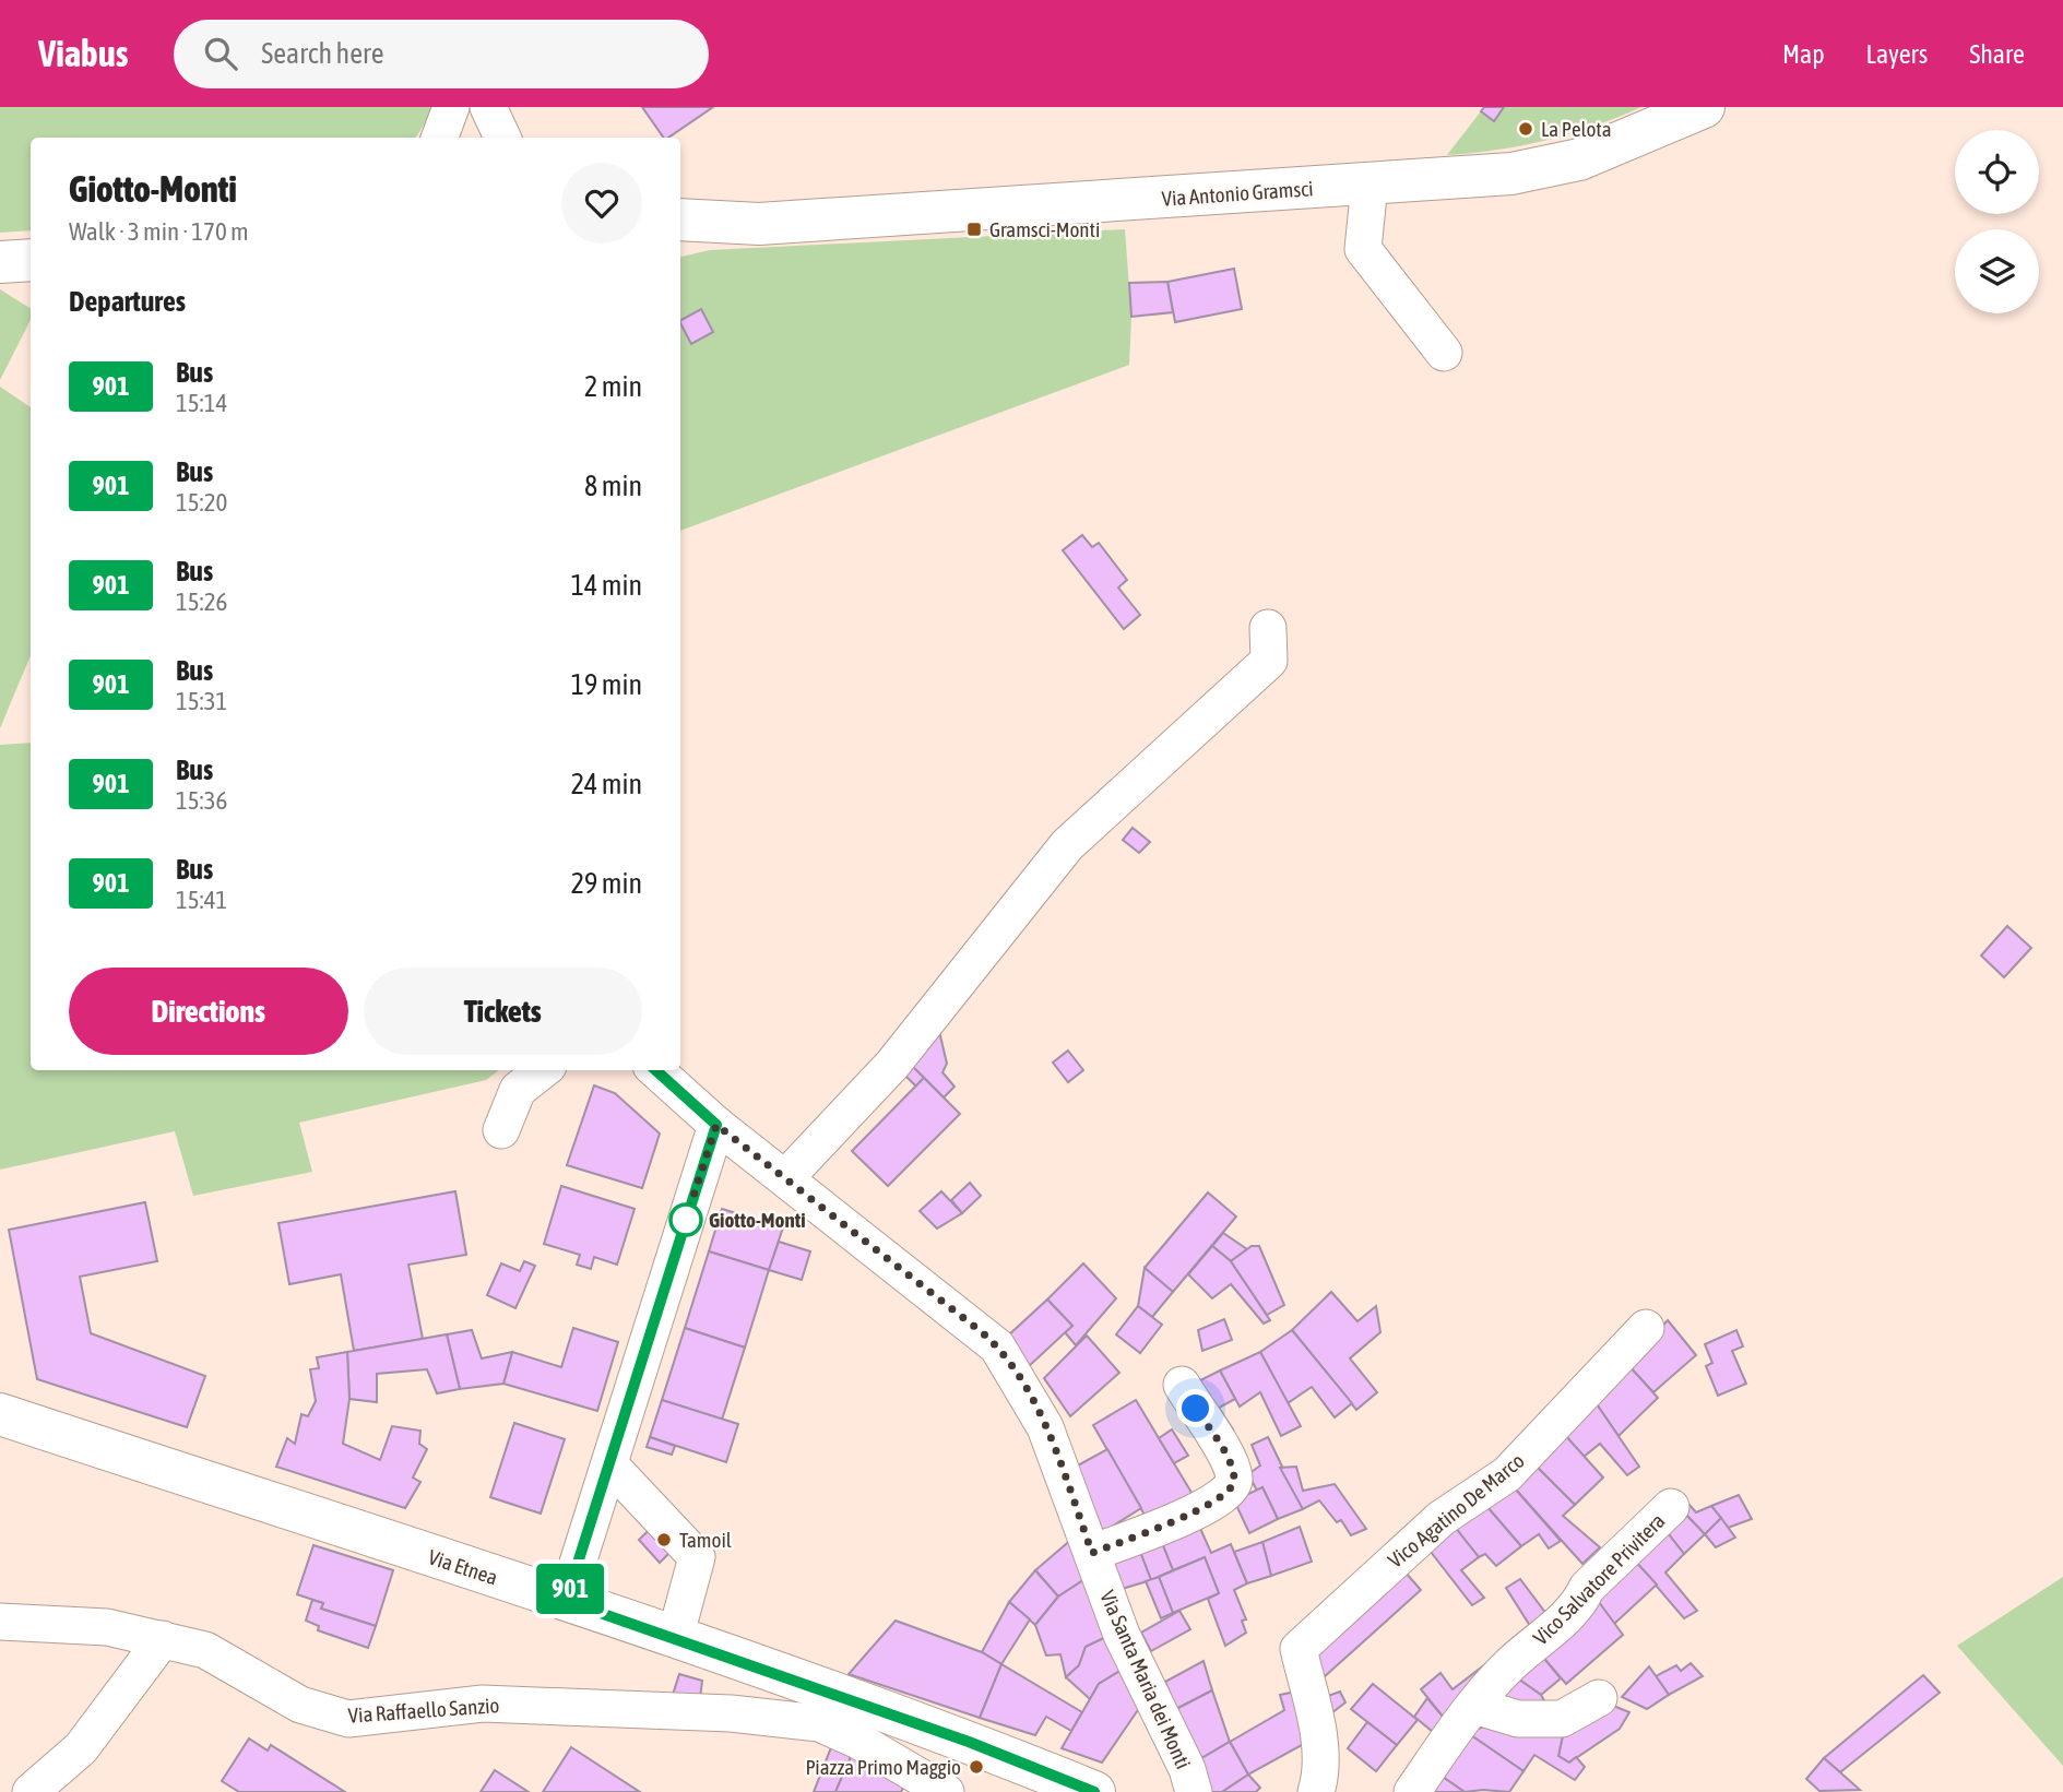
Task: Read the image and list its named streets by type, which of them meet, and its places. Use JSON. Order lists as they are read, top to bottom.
{
  "streets": {
    "main road": ["Via Antonio Gramsci", "Via Etnea"],
    "street": [
      "Vico Agatino De Marco",
      "Vico Salvatore Privitera",
      "Via Santa Maria dei Monti",
      "Via Raffaello Sanzio"
    ]
  },
  "places": {
    "other": [
      "La Pelota",
      "Giotto-Monti",
      "Tamoil",
      "Piazza Primo Maggio"
    ],
    "transit": ["Gramsci-Monti"]
  },
  "lines": ["bus line 901"],
  "page": {
    "header": "Viabus",
    "search": "Search here",
    "nav": ["Map", "Layers", "Share"],
    "on_map": "901",
    "heading": [
      ["Giotto-Monti", "Walk · 3 min · 170 m"],
      "Departures"
    ],
    "list": [
      {
        "mark": "901",
        "name": "Bus",
        "note": "15:14",
        "value": "2 min"
      },
      {
        "mark": "901",
        "name": "Bus",
        "note": "15:20",
        "value": "8 min"
      },
      {
        "mark": "901",
        "name": "Bus",
        "note": "15:26",
        "value": "14 min"
      },
      {
        "mark": "901",
        "name": "Bus",
        "note": "15:31",
        "value": "19 min"
      },
      {
        "mark": "901",
        "name": "Bus",
        "note": "15:36",
        "value": "24 min"
      },
      {
        "mark": "901",
        "name": "Bus",
        "note": "15:41",
        "value": "29 min"
      }
    ],
    "buttons": ["Directions", "Tickets"]
  }
}
